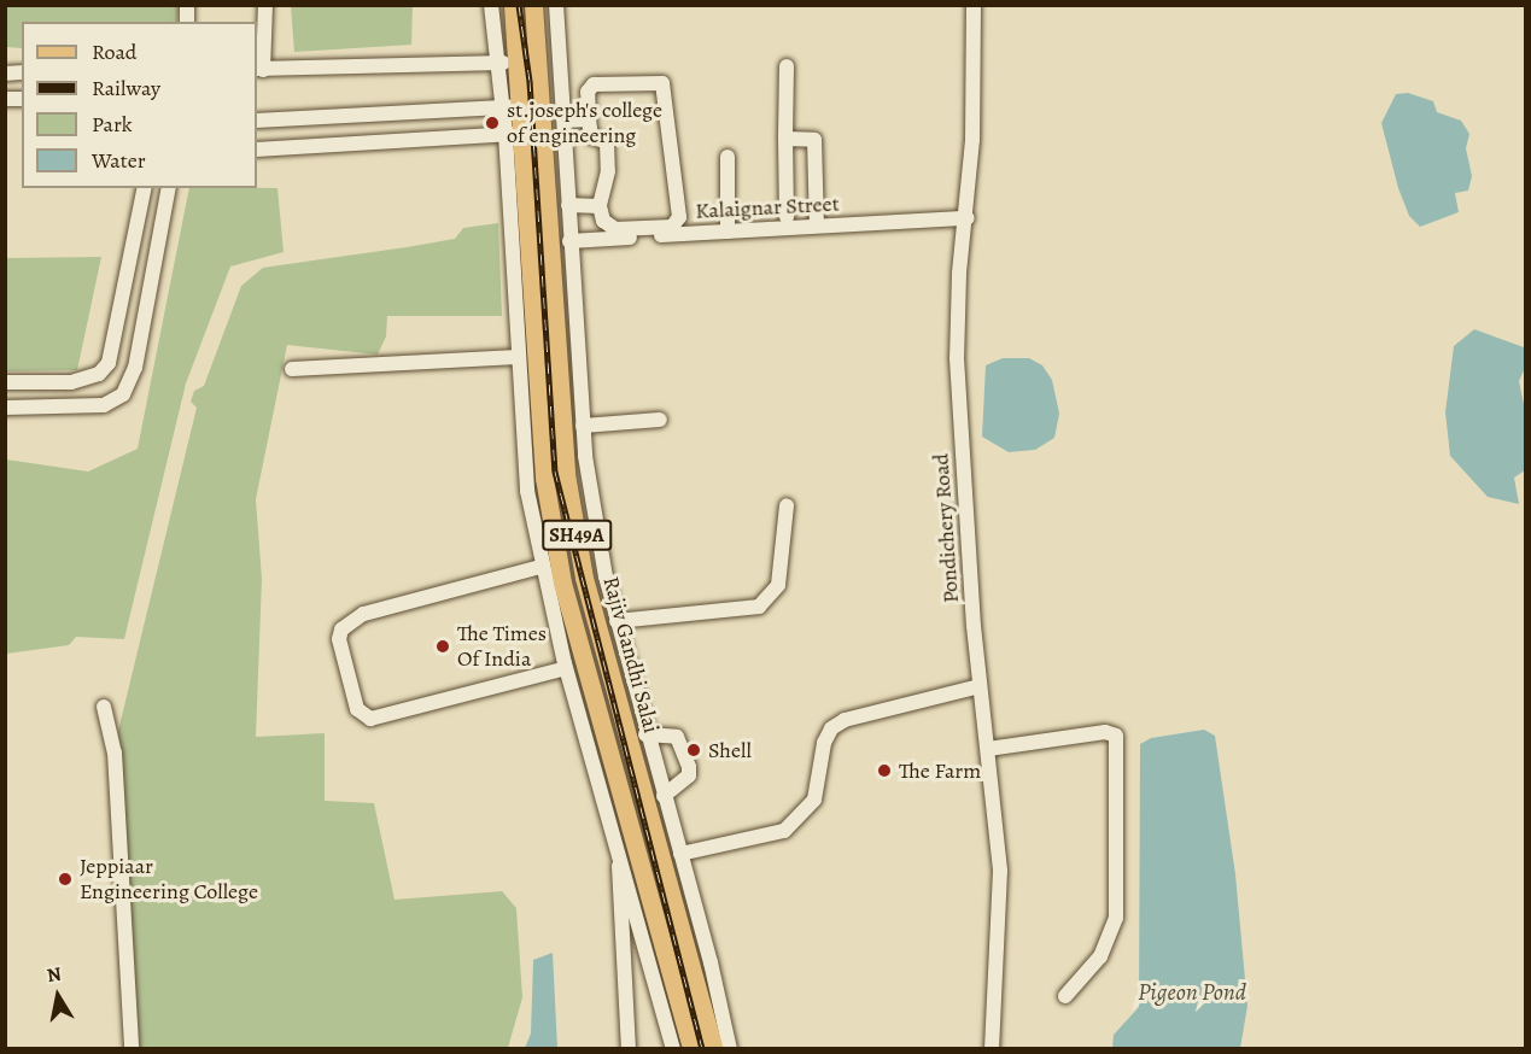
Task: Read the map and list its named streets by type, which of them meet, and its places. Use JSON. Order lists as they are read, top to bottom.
{
  "streets": {
    "main road": ["SH49A", "Rajiv Gandhi Salai"],
    "street": ["Kalaignar Street", "Pondichery Road"]
  },
  "crossings": [
    ["Kalaignar Street", "Pondichery Road"]
  ],
  "water": ["Pigeon Pond"],
  "places": [
    "st.joseph's college of engineering",
    "The Times Of India",
    "Shell",
    "The Farm",
    "Jeppiaar Engineering College"
  ],
  "legend": [
    "Road",
    "Railway",
    "Park",
    "Water"
  ],
  "north": "top"
}
